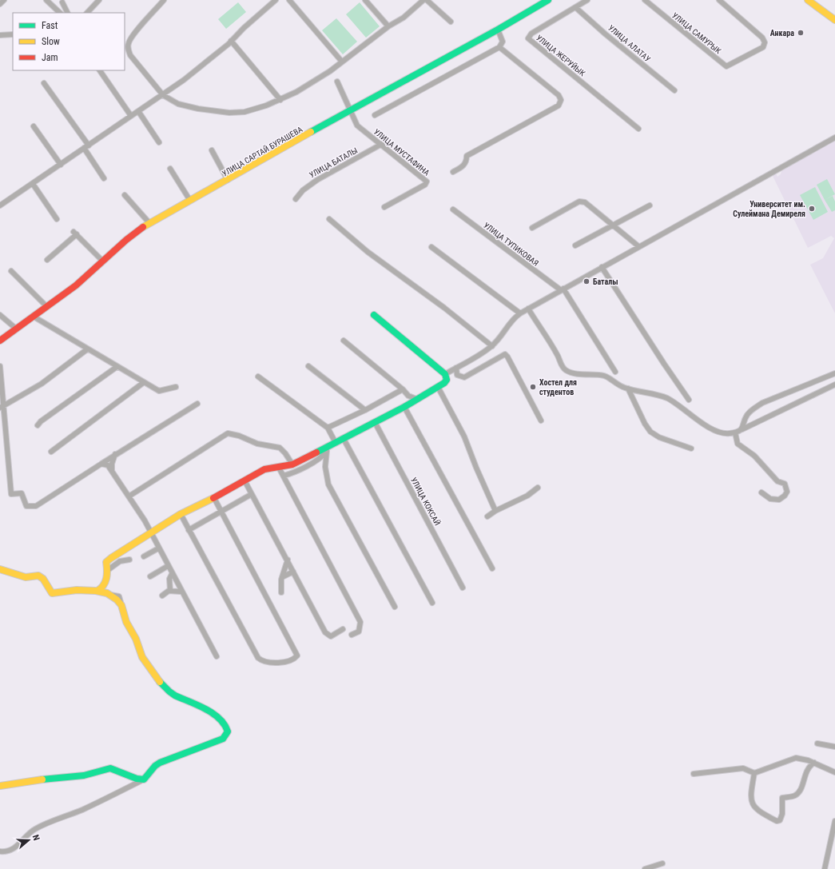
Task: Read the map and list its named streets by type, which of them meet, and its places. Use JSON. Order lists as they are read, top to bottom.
{
  "streets": {
    "street": [
      "УЛИЦА САМУРЫК",
      "УЛИЦА АЛАТАУ",
      "УЛИЦА ЖЕРУЙЫК",
      "УЛИЦА САРТАЙ БУРАШЕВА",
      "УЛИЦА МУСТАФИНА",
      "УЛИЦА БАТАЛЫ",
      "УЛИЦА ТУПИКОВАЯ",
      "УЛИЦА КОКСАЙ"
    ]
  },
  "crossings": [
    ["УЛИЦА АЛАТАУ", "УЛИЦА ЖЕРУЙЫК"],
    ["УЛИЦА САРТАЙ БУРАШЕВА", "УЛИЦА МУСТАФИНА"],
    ["УЛИЦА МУСТАФИНА", "УЛИЦА БАТАЛЫ"]
  ],
  "places": [
    "Анкара",
    "Университет им. Сулеймана Демиреля",
    "Баталы",
    "Хостел для студентов"
  ],
  "legend": ["Fast", "Slow", "Jam"],
  "north": "right"
}
